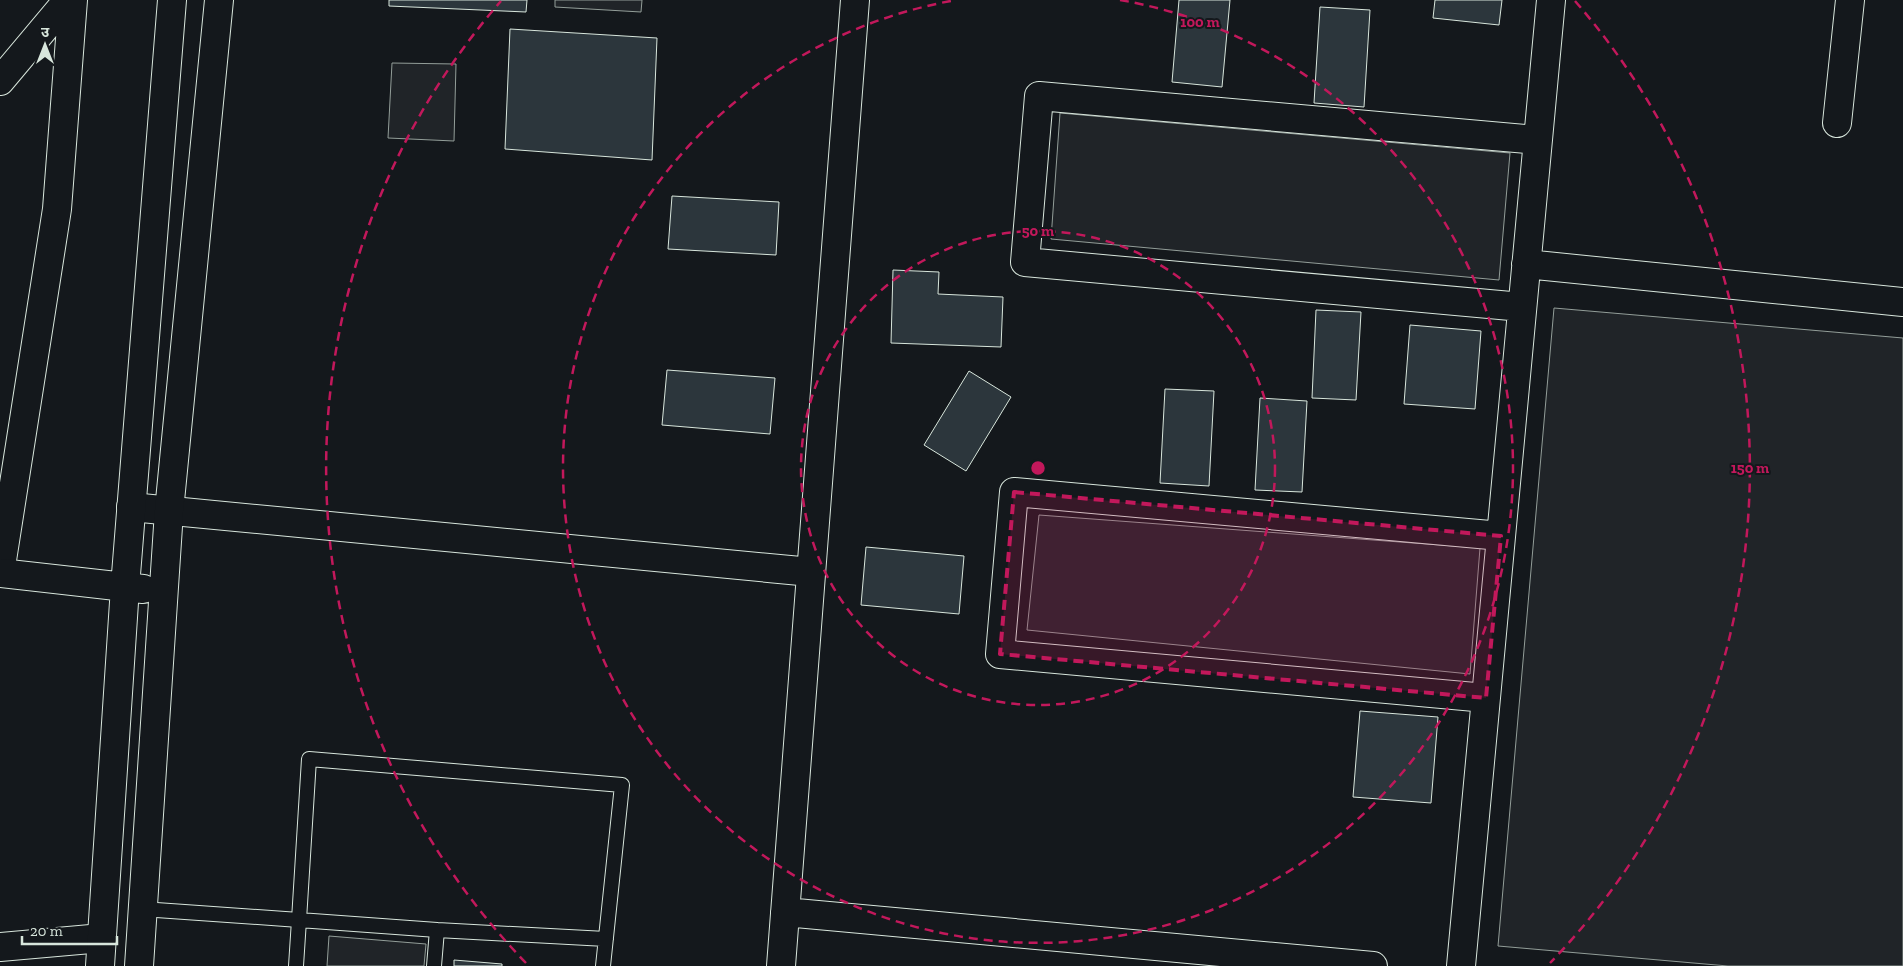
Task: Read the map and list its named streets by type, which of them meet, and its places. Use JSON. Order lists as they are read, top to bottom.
{
  "scale_bar": "20 m",
  "north": "top",
  "rings": ["100 m", "50 m", "150 m"]
}
